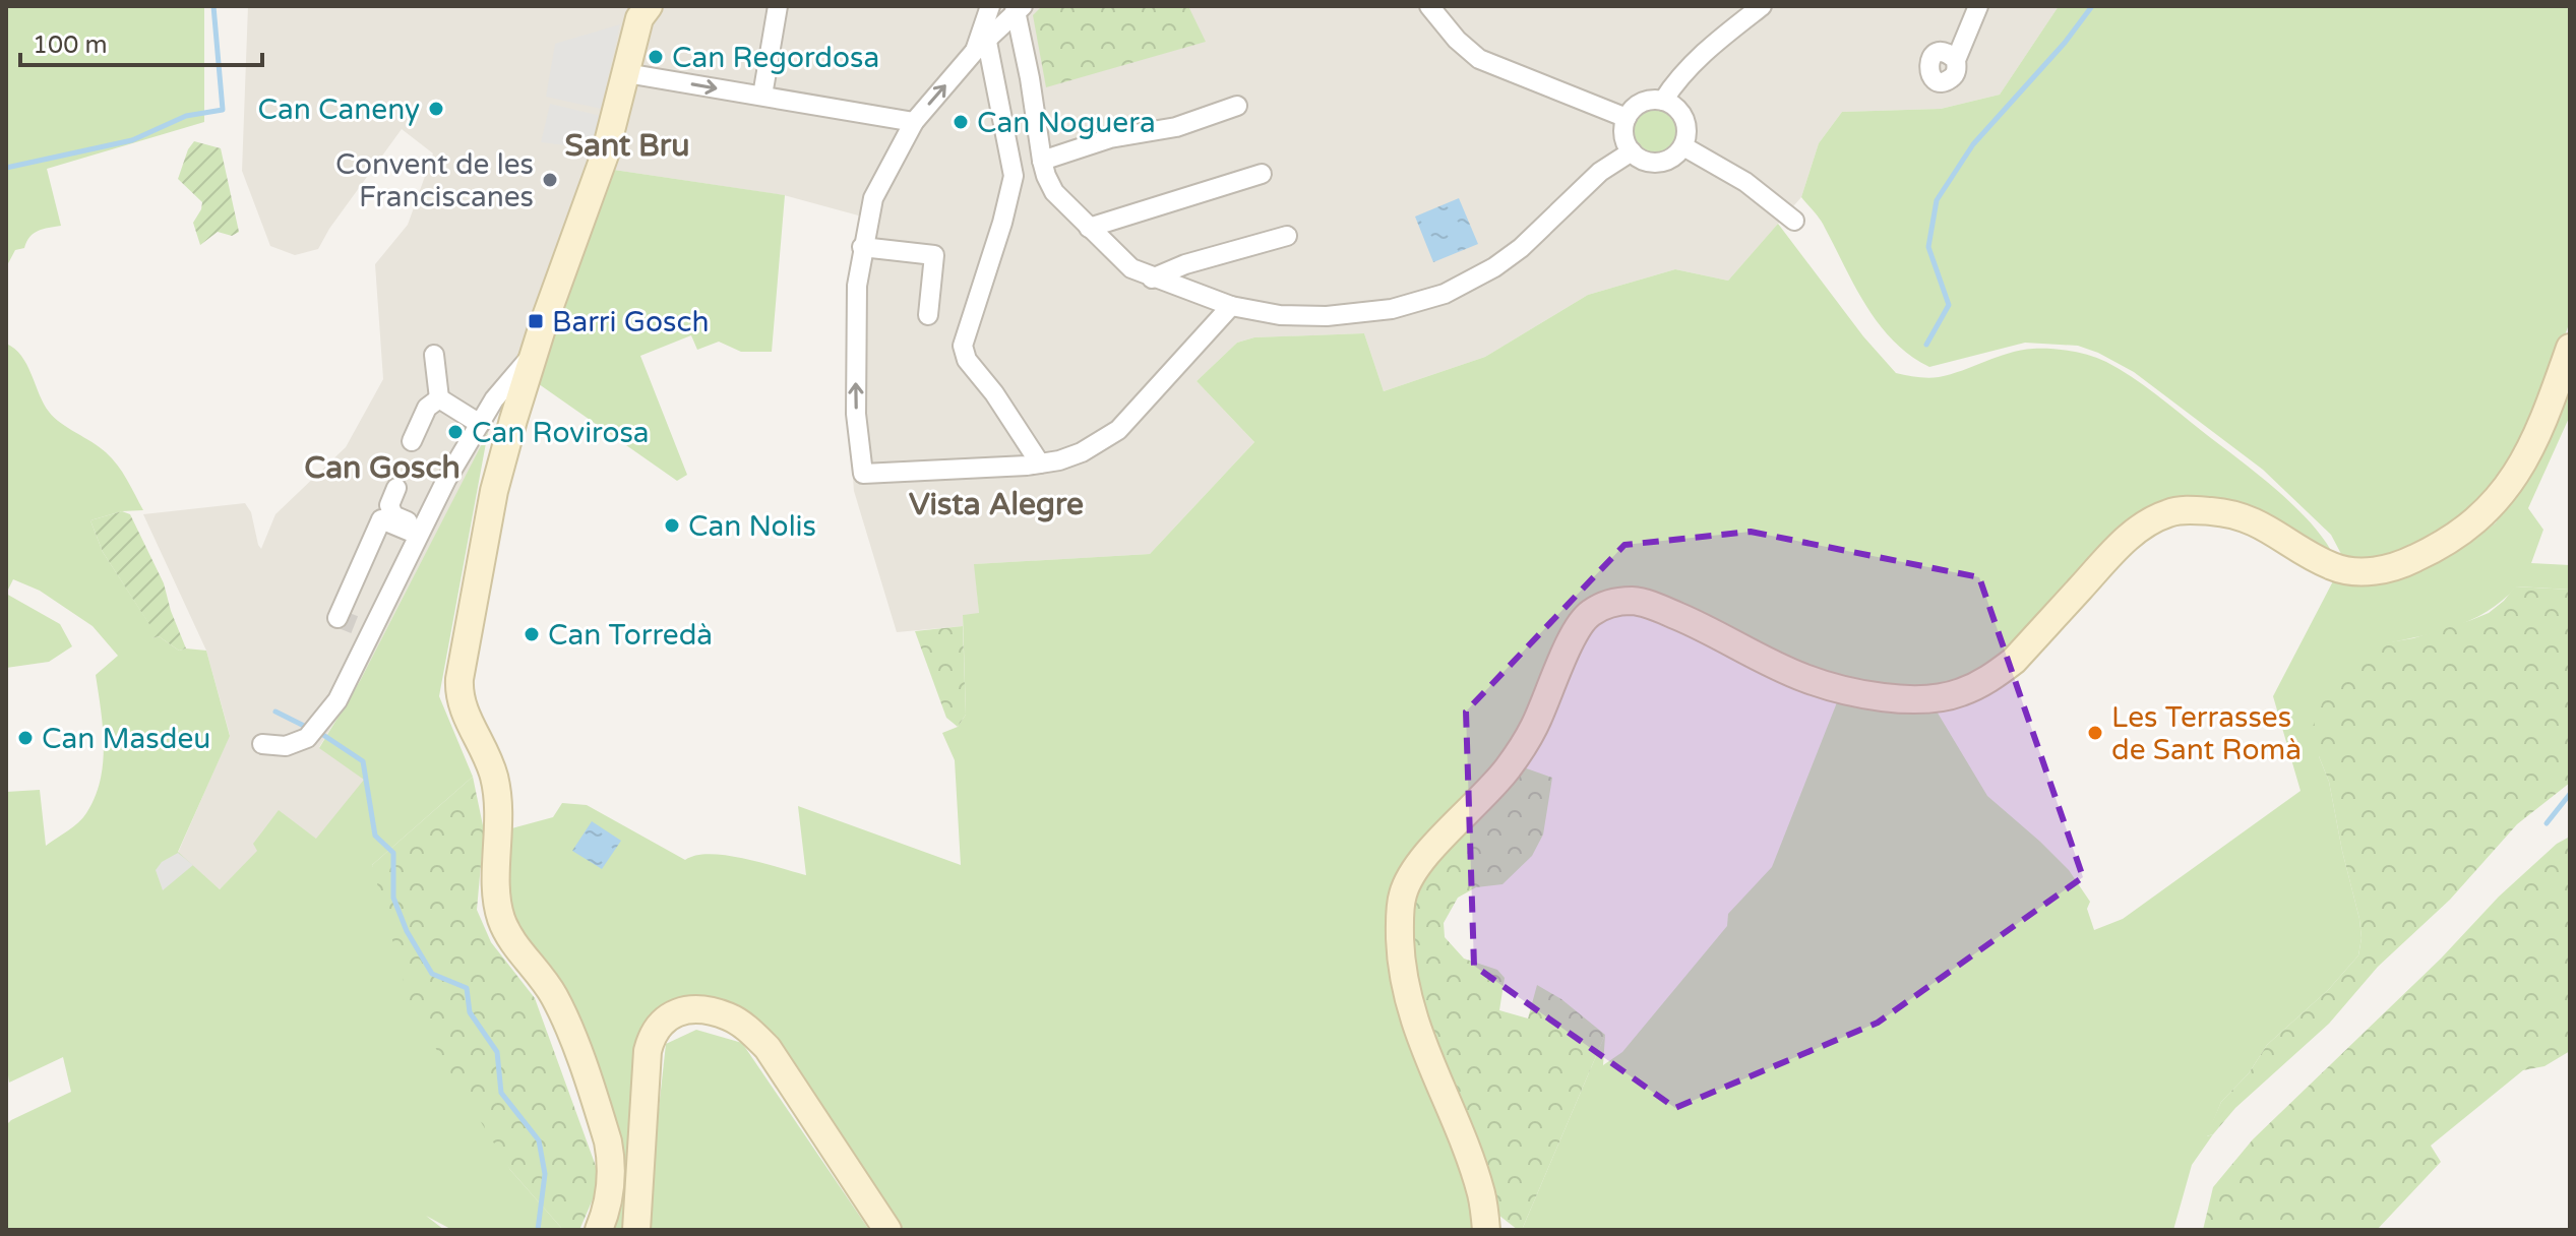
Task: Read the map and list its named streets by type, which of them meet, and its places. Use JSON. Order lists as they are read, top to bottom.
{
  "districts": ["Sant Bru", "Can Gosch", "Vista Alegre"],
  "places": {
    "other": [
      "Can Regordosa",
      "Can Caneny",
      "Can Noguera",
      "Convent de les Franciscanes",
      "Can Rovirosa",
      "Can Nolis",
      "Can Torredà",
      "Les Terrasses de Sant Romà",
      "Can Masdeu"
    ],
    "transit": ["Barri Gosch"]
  },
  "scale_bar": "100 m"
}
